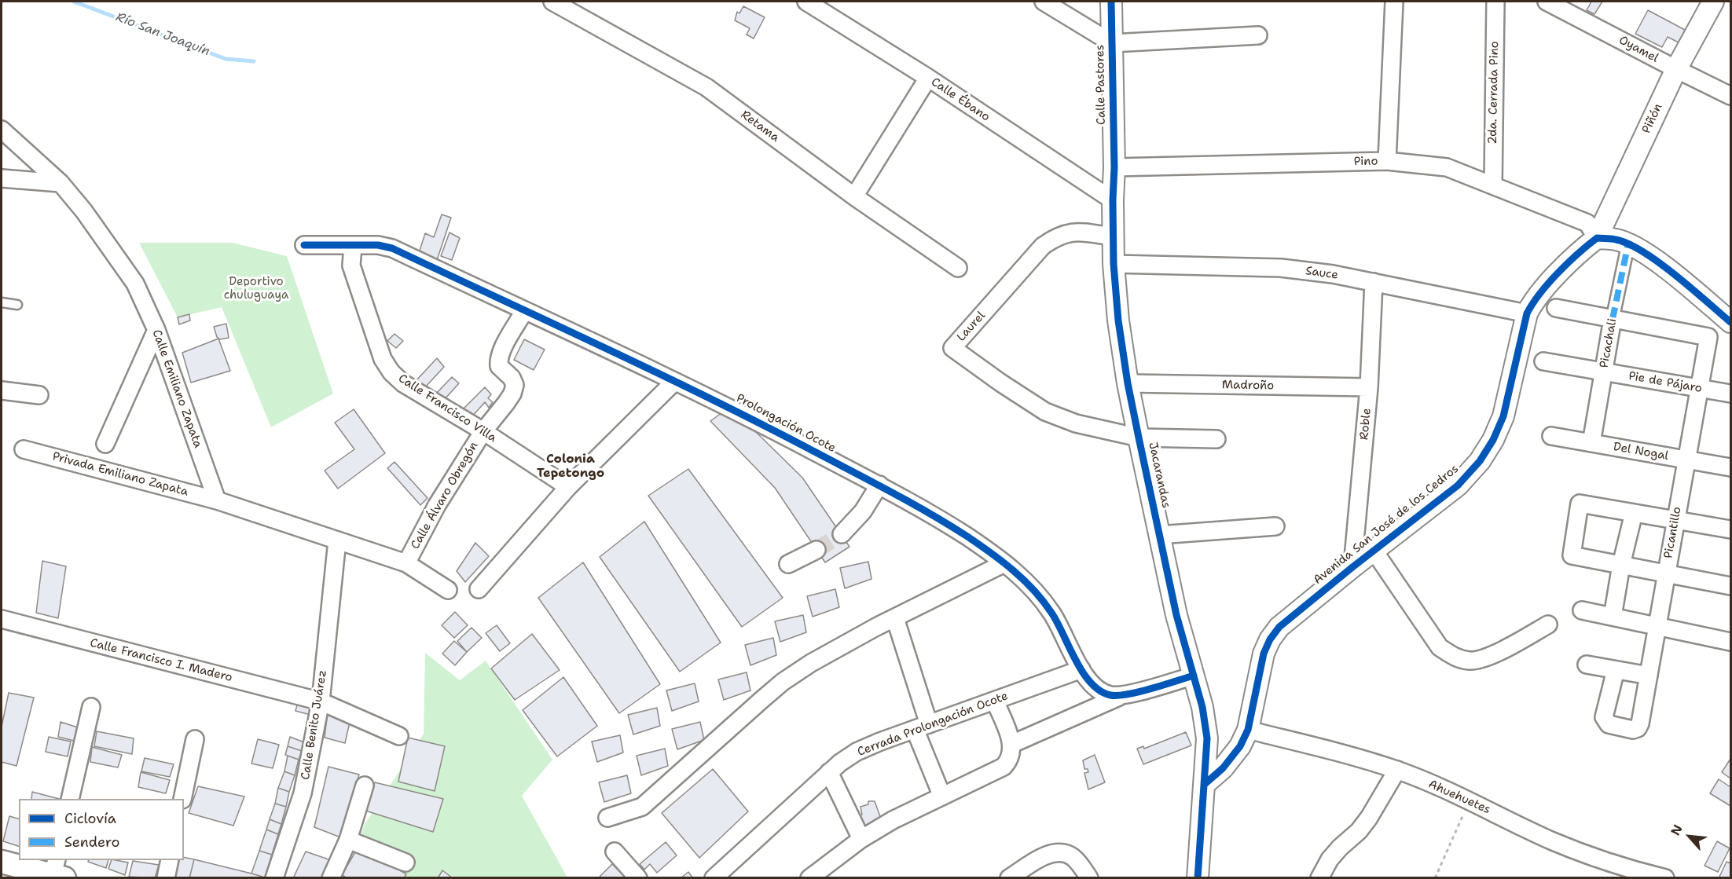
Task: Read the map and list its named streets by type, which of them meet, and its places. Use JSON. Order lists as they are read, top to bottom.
{
  "streets": {
    "street": [
      "Oyamel",
      "Calle Pastores",
      "2da. Cerrada Pino",
      "Calle Ébano",
      "Piñón",
      "Retama",
      "Pino",
      "Sauce",
      "Laurel",
      "Picachali",
      "Pie de Pájaro",
      "Madroño",
      "Calle Emiliano Zapata",
      "Calle Francisco Villa",
      "Prolongación Ocote",
      "Roble",
      "Del Nogal",
      "Privada Emiliano Zapata",
      "Jacarandas",
      "Calle Álvaro Obregón",
      "Avenida San José de los Cedros",
      "Picantillo",
      "Calle Francisco I. Madero",
      "Cerrada Prolongación Ocote",
      "Calle Benito Juárez",
      "Ahuehuetes"
    ]
  },
  "crossings": [
    ["Oyamel", "Piñón"],
    ["Calle Pastores", "Pino"],
    ["Calle Pastores", "Jacarandas"],
    ["2da. Cerrada Pino", "Pino"],
    ["Calle Ébano", "Jacarandas"],
    ["Piñón", "Pino"],
    ["Piñón", "Avenida San José de los Cedros"],
    ["Pino", "Jacarandas"],
    ["Pino", "Avenida San José de los Cedros"],
    ["Sauce", "Roble"],
    ["Sauce", "Jacarandas"],
    ["Sauce", "Avenida San José de los Cedros"],
    ["Laurel", "Jacarandas"],
    ["Picachali", "Pie de Pájaro"],
    ["Picachali", "Del Nogal"],
    ["Picachali", "Picantillo"],
    ["Pie de Pájaro", "Picantillo"],
    ["Madroño", "Roble"],
    ["Madroño", "Jacarandas"],
    ["Calle Emiliano Zapata", "Privada Emiliano Zapata"],
    ["Calle Francisco Villa", "Prolongación Ocote"],
    ["Calle Francisco Villa", "Calle Álvaro Obregón"],
    ["Prolongación Ocote", "Calle Álvaro Obregón"],
    ["Prolongación Ocote", "Cerrada Prolongación Ocote"],
    ["Roble", "Avenida San José de los Cedros"],
    ["Del Nogal", "Picantillo"],
    ["Jacarandas", "Avenida San José de los Cedros"],
    ["Avenida San José de los Cedros", "Ahuehuetes"],
    ["Calle Francisco I. Madero", "Calle Benito Juárez"]
  ],
  "districts": ["Colonia Tepetongo"],
  "water": ["Río San Joaquín"],
  "parks": ["Deportivo chuluguaya"],
  "legend": ["Ciclovía", "Sendero"],
  "north": "top left"
}
